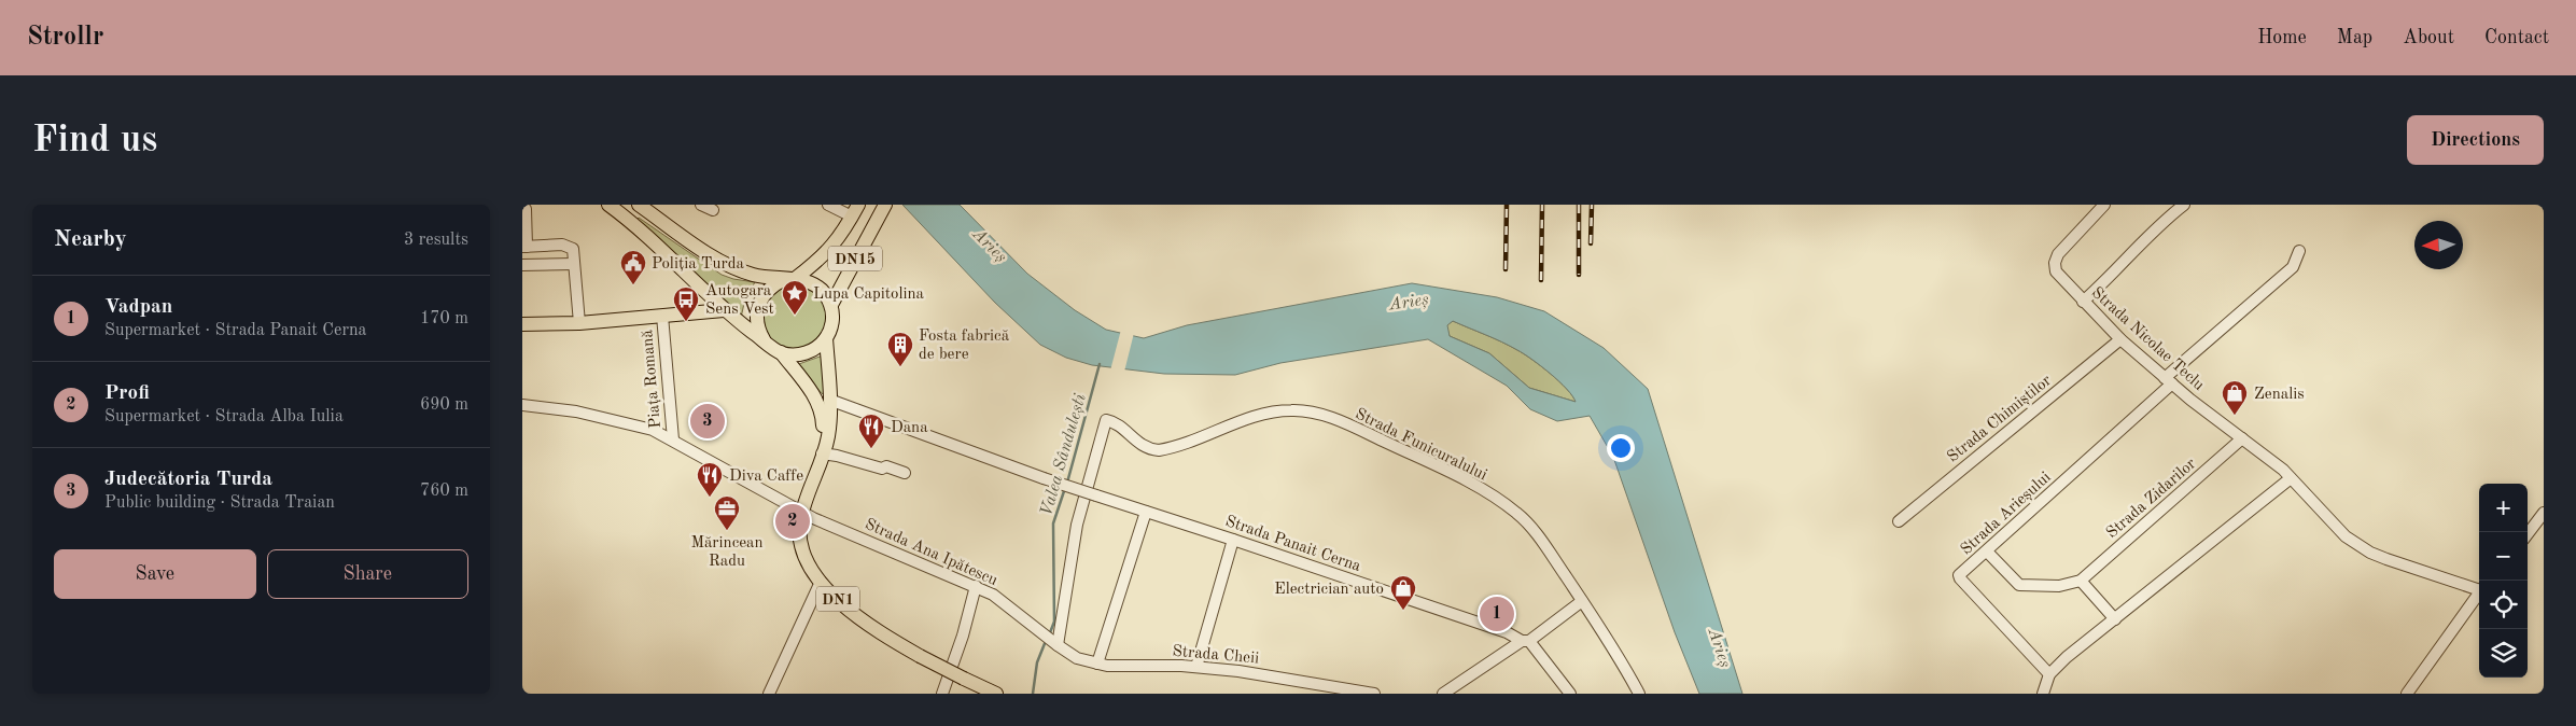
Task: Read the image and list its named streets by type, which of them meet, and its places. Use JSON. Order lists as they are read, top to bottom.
{
  "streets": {
    "main road": ["DN15", "DN1"],
    "street": [
      "Strada Nicolae Teclu",
      "Piața Romană",
      "Strada Chimiștilor",
      "Strada Funicuralului",
      "Strada Zidarilor",
      "Strada Arieșului",
      "Strada Panait Cerna",
      "Strada Ana Ipătescu",
      "Strada Cheii"
    ]
  },
  "crossings": [
    ["DN15", "DN1"],
    ["Strada Nicolae Teclu", "Strada Chimiștilor"],
    ["Strada Nicolae Teclu", "Strada Zidarilor"],
    ["Strada Nicolae Teclu", "Strada Arieșului"],
    ["Piața Romană", "Strada Ana Ipătescu"],
    ["Strada Funicuralului", "Strada Cheii"],
    ["Strada Zidarilor", "Strada Arieșului"],
    ["Strada Panait Cerna", "DN1"],
    ["Strada Ana Ipătescu", "DN1"],
    ["Strada Ana Ipătescu", "Strada Cheii"]
  ],
  "water": ["Arieș", "Valea Sândulești"],
  "places": {
    "public building": ["Poliția Turda"],
    "place": ["Lupa Capitolina"],
    "bus stop": ["Autogara Sens Vest"],
    "building": ["Fosta fabrică de bere"],
    "shop": ["Zenalis", "Electrician auto"],
    "restaurant": ["Dana", "Diva Caffe"],
    "office": ["Mărincean Radu"]
  },
  "north": "left",
  "page": {
    "header": "Strollr",
    "nav": [
      "Home",
      "Map",
      "About",
      "Contact"
    ],
    "buttons": [
      "Directions",
      ["Save", "Share"]
    ],
    "title": "Find us",
    "heading": ["Nearby", "3 results"],
    "list": [
      {
        "mark": "1",
        "name": "Vadpan",
        "note": "Supermarket · Strada Panait Cerna",
        "value": "170 m"
      },
      {
        "mark": "2",
        "name": "Profi",
        "note": "Supermarket · Strada Alba Iulia",
        "value": "690 m"
      },
      {
        "mark": "3",
        "name": "Judecătoria Turda",
        "note": "Public building · Strada Traian",
        "value": "760 m"
      }
    ],
    "pins": ["3", "2", "1"],
    "map_buttons": ["+", "−"]
  }
}
